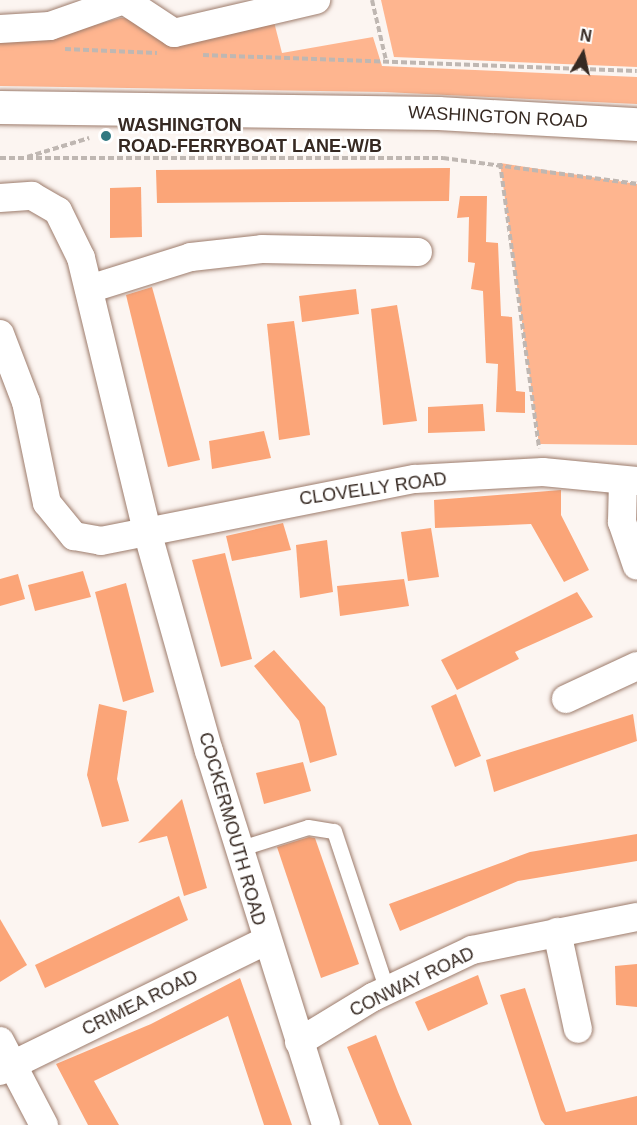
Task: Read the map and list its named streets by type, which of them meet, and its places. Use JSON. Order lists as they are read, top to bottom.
{
  "streets": {
    "street": [
      "WASHINGTON ROAD",
      "CLOVELLY ROAD",
      "COCKERMOUTH ROAD",
      "CONWAY ROAD",
      "CRIMEA ROAD"
    ]
  },
  "crossings": [
    ["CLOVELLY ROAD", "COCKERMOUTH ROAD"],
    ["COCKERMOUTH ROAD", "CONWAY ROAD"],
    ["COCKERMOUTH ROAD", "CRIMEA ROAD"]
  ],
  "places": ["WASHINGTON ROAD-FERRYBOAT LANE-W/B"],
  "north": "top"
}
